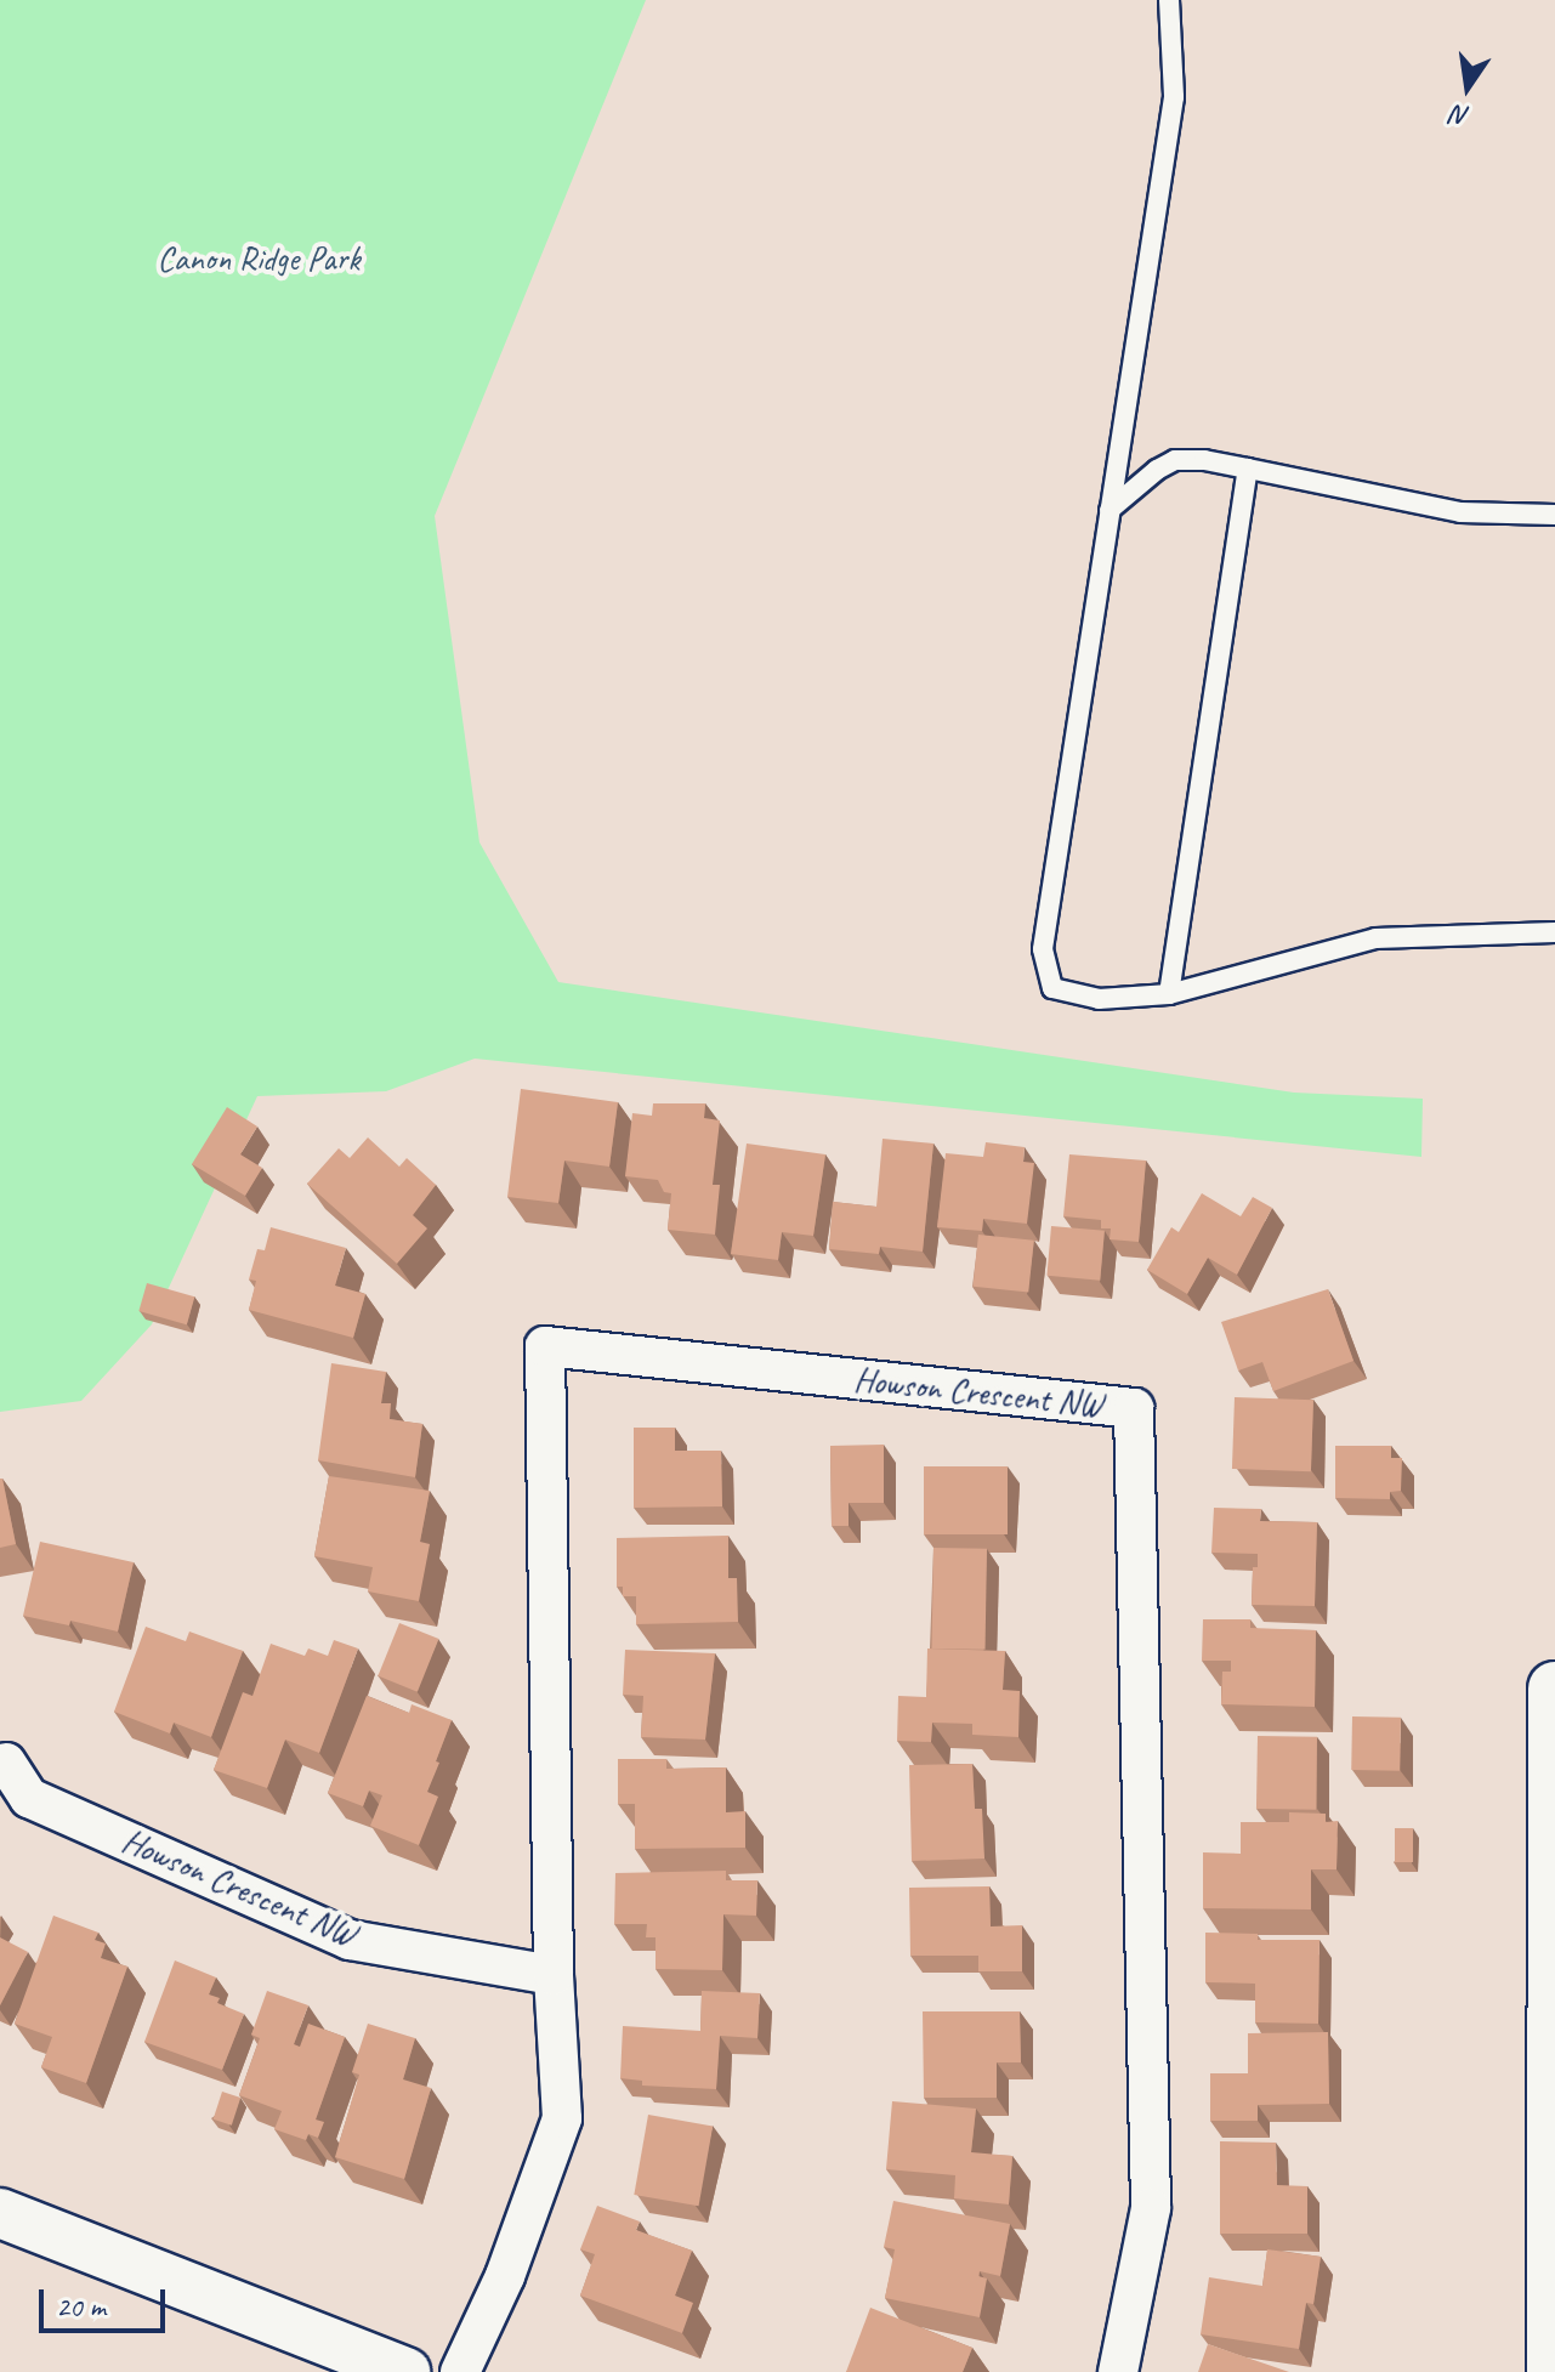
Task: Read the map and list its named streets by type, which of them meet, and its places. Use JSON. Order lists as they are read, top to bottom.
{
  "streets": {
    "street": ["Howson Crescent NW"]
  },
  "parks": ["Canon Ridge Park"],
  "scale_bar": "20 m",
  "north": "bottom"
}
